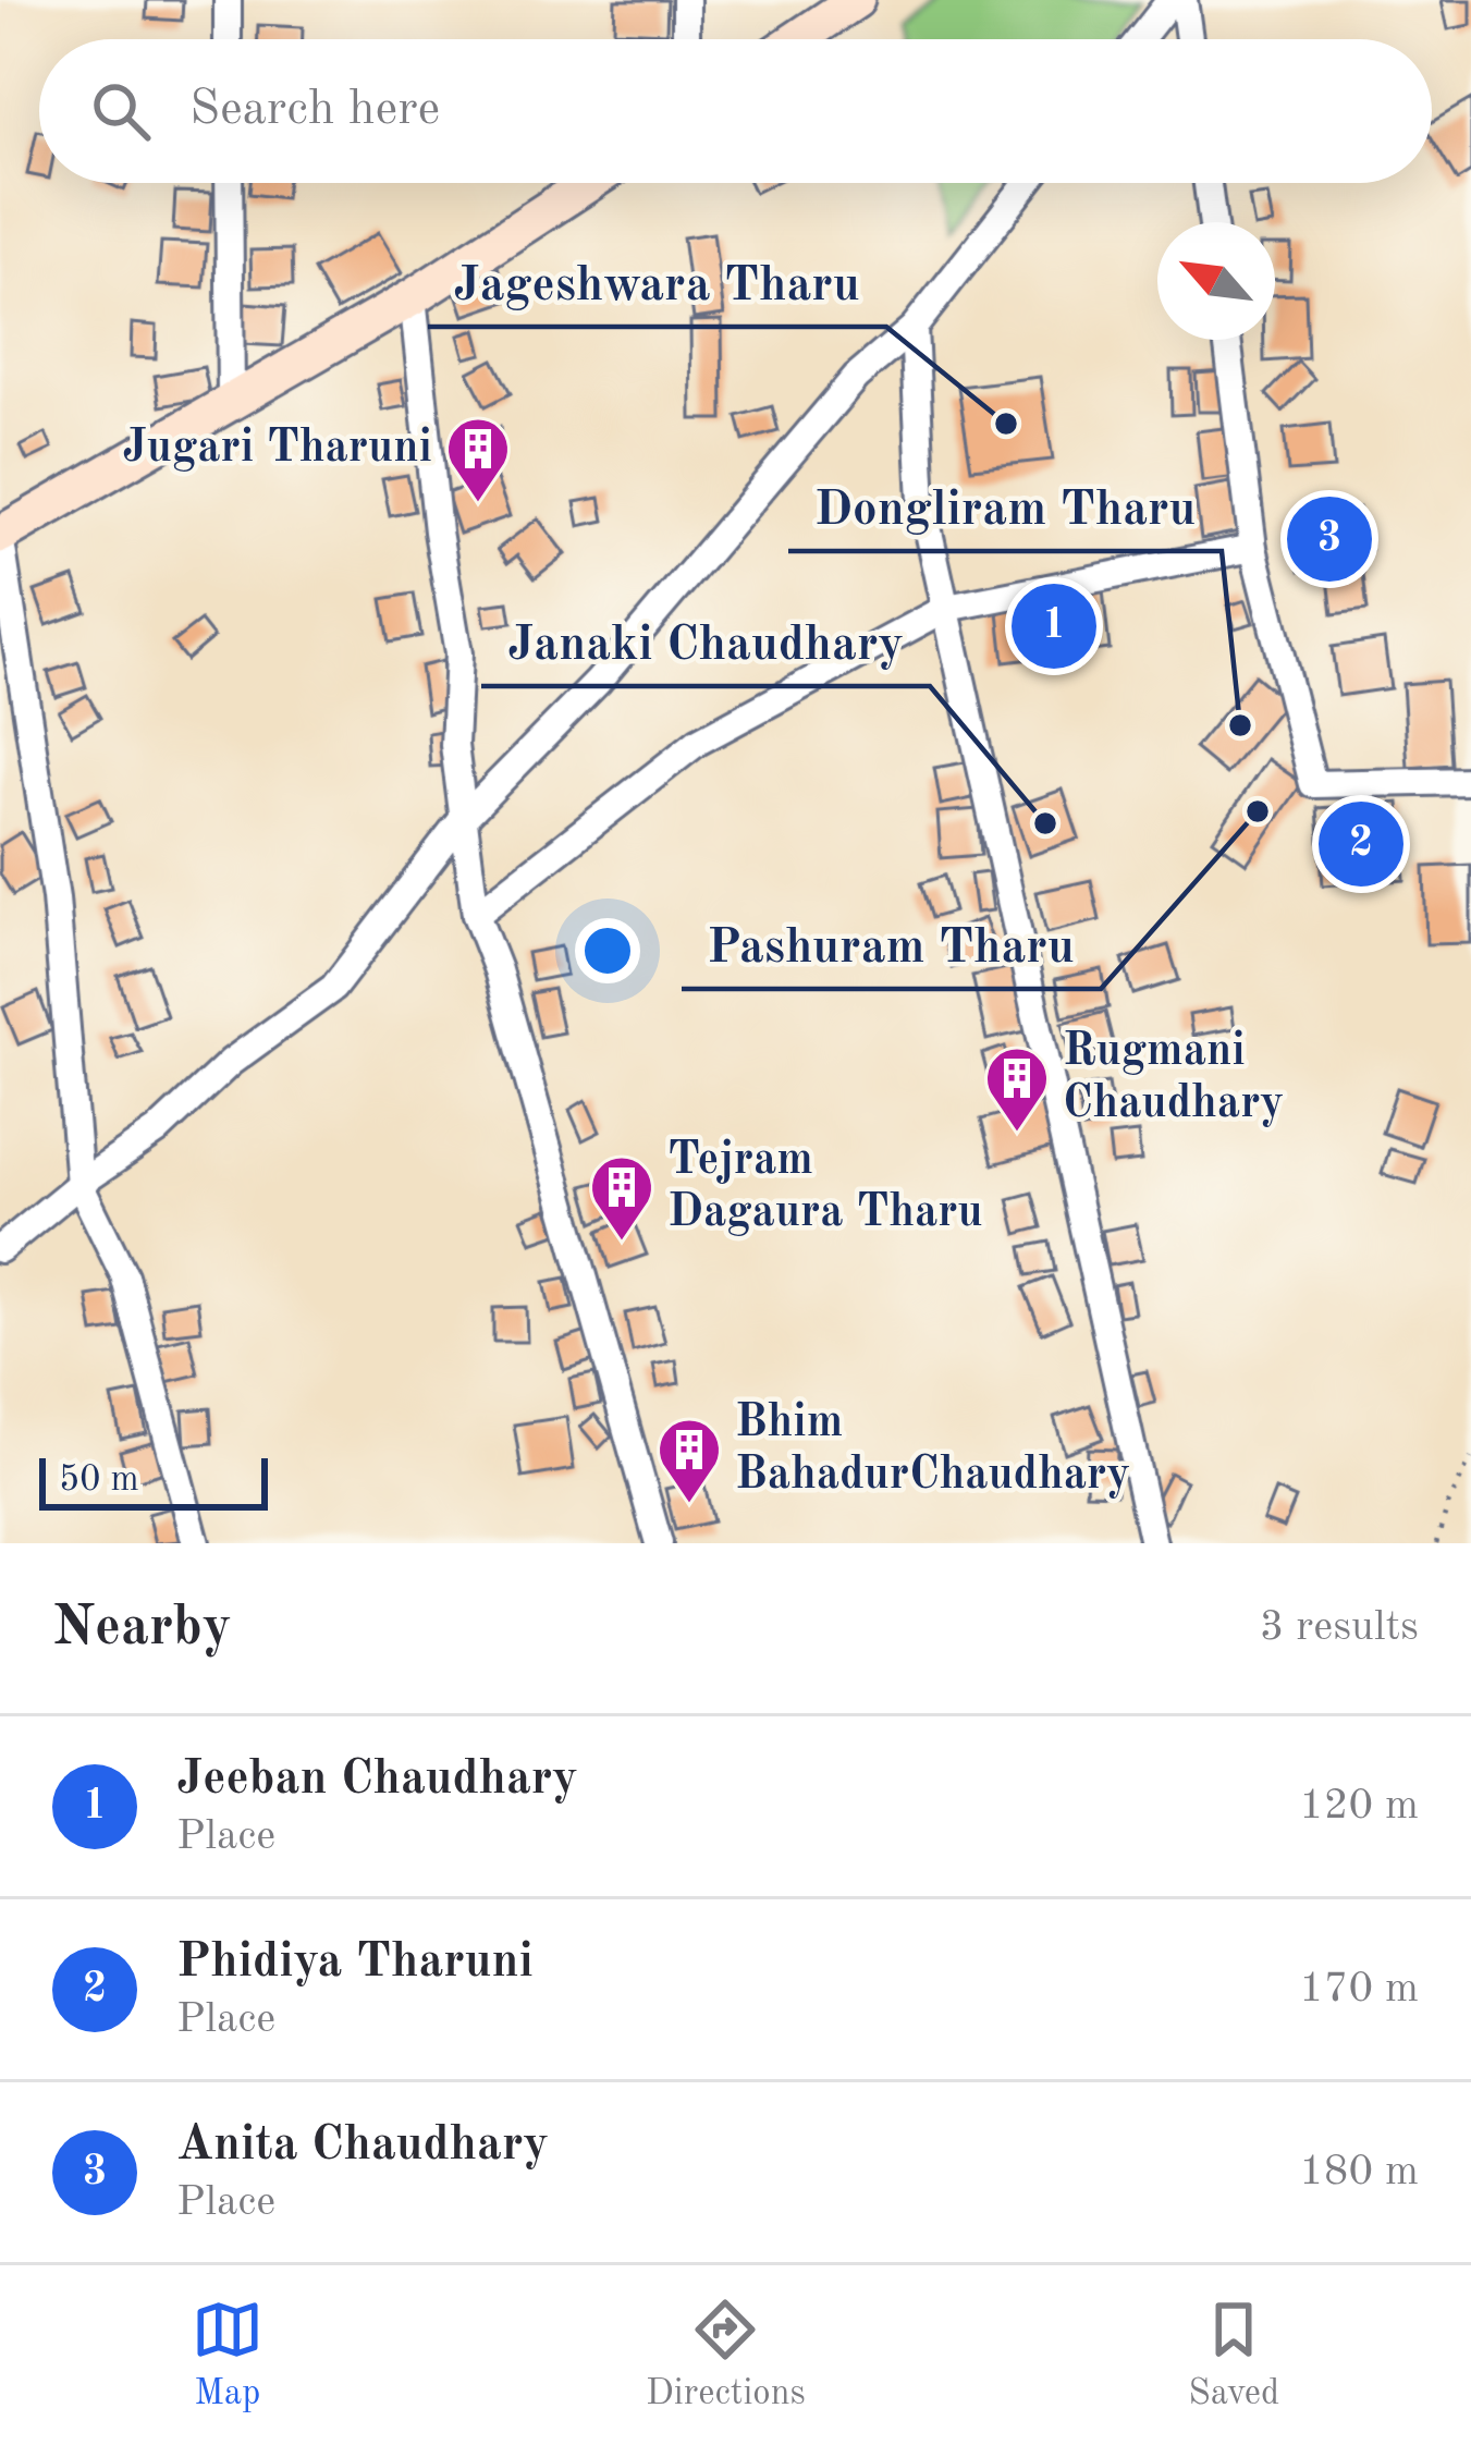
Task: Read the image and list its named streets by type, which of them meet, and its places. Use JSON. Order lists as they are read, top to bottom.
{
  "places": {
    "other": [
      "Jageshwara Tharu",
      "Dongliram Tharu",
      "Pashuram Tharu",
      "Janaki Chaudhary"
    ],
    "building": [
      "Jugari Tharuni",
      "Rugmani Chaudhary",
      "Tejram Dagaura Tharu",
      "Bhim BahadurChaudhary"
    ]
  },
  "scale_bar": "50 m",
  "north": "top left",
  "page": {
    "search": "Search here",
    "pins": ["3", "1", "2"],
    "scale": "50 m",
    "heading": ["Nearby", "3 results"],
    "list": [
      {
        "mark": "1",
        "name": "Jeeban Chaudhary",
        "note": "Place",
        "value": "120 m"
      },
      {
        "mark": "2",
        "name": "Phidiya Tharuni",
        "note": "Place",
        "value": "170 m"
      },
      {
        "mark": "3",
        "name": "Anita Chaudhary",
        "note": "Place",
        "value": "180 m"
      }
    ],
    "nav": ["Map", "Directions", "Saved"]
  }
}
